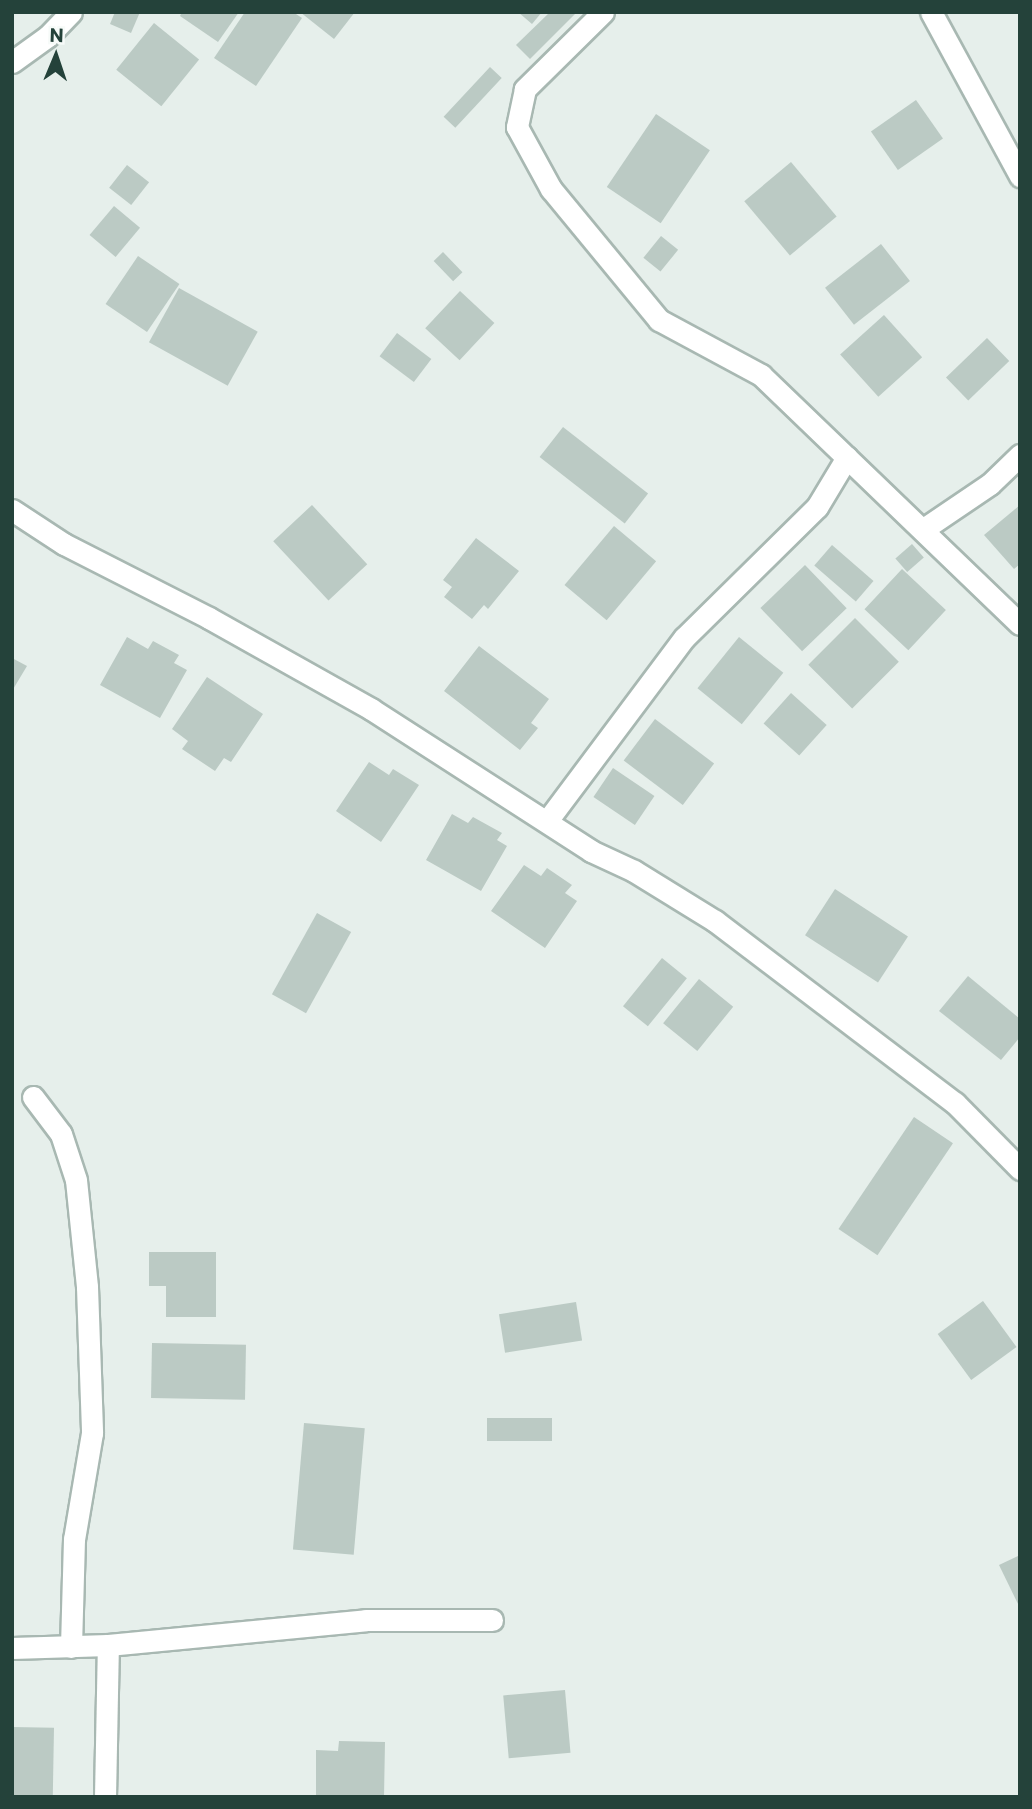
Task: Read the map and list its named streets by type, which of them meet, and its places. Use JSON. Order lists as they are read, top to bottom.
{
  "north": "top"
}
